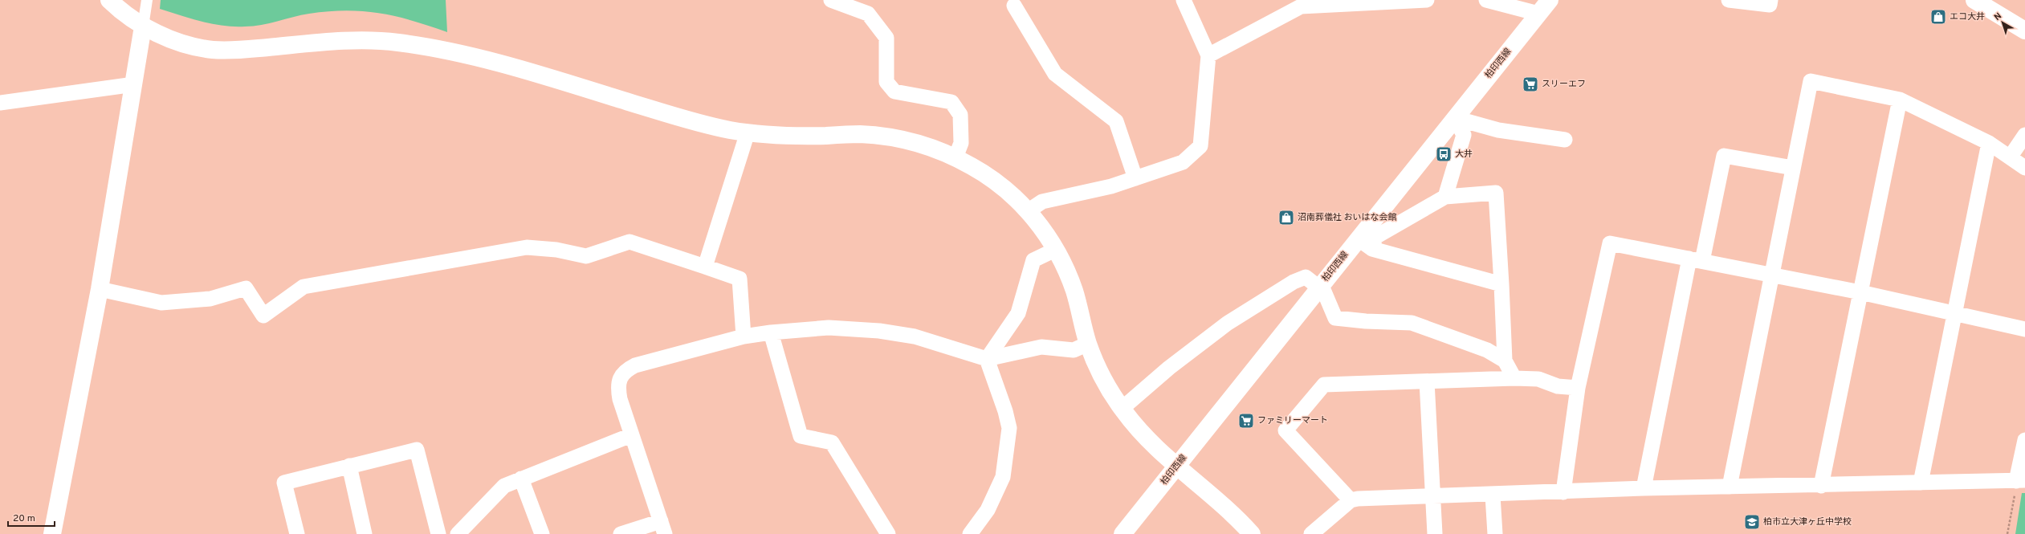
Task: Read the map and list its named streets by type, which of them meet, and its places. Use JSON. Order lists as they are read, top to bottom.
{
  "streets": {
    "street": ["柏印西線"]
  },
  "places": {
    "shop": ["エコ大井", "沼南葬儀社 おいはな会館"],
    "supermarket": ["スリーエフ", "ファミリーマート"],
    "bus stop": ["大井"],
    "school or university": ["柏市立大津ヶ丘中学校"]
  },
  "scale_bar": "20 m",
  "north": "top left"
}
